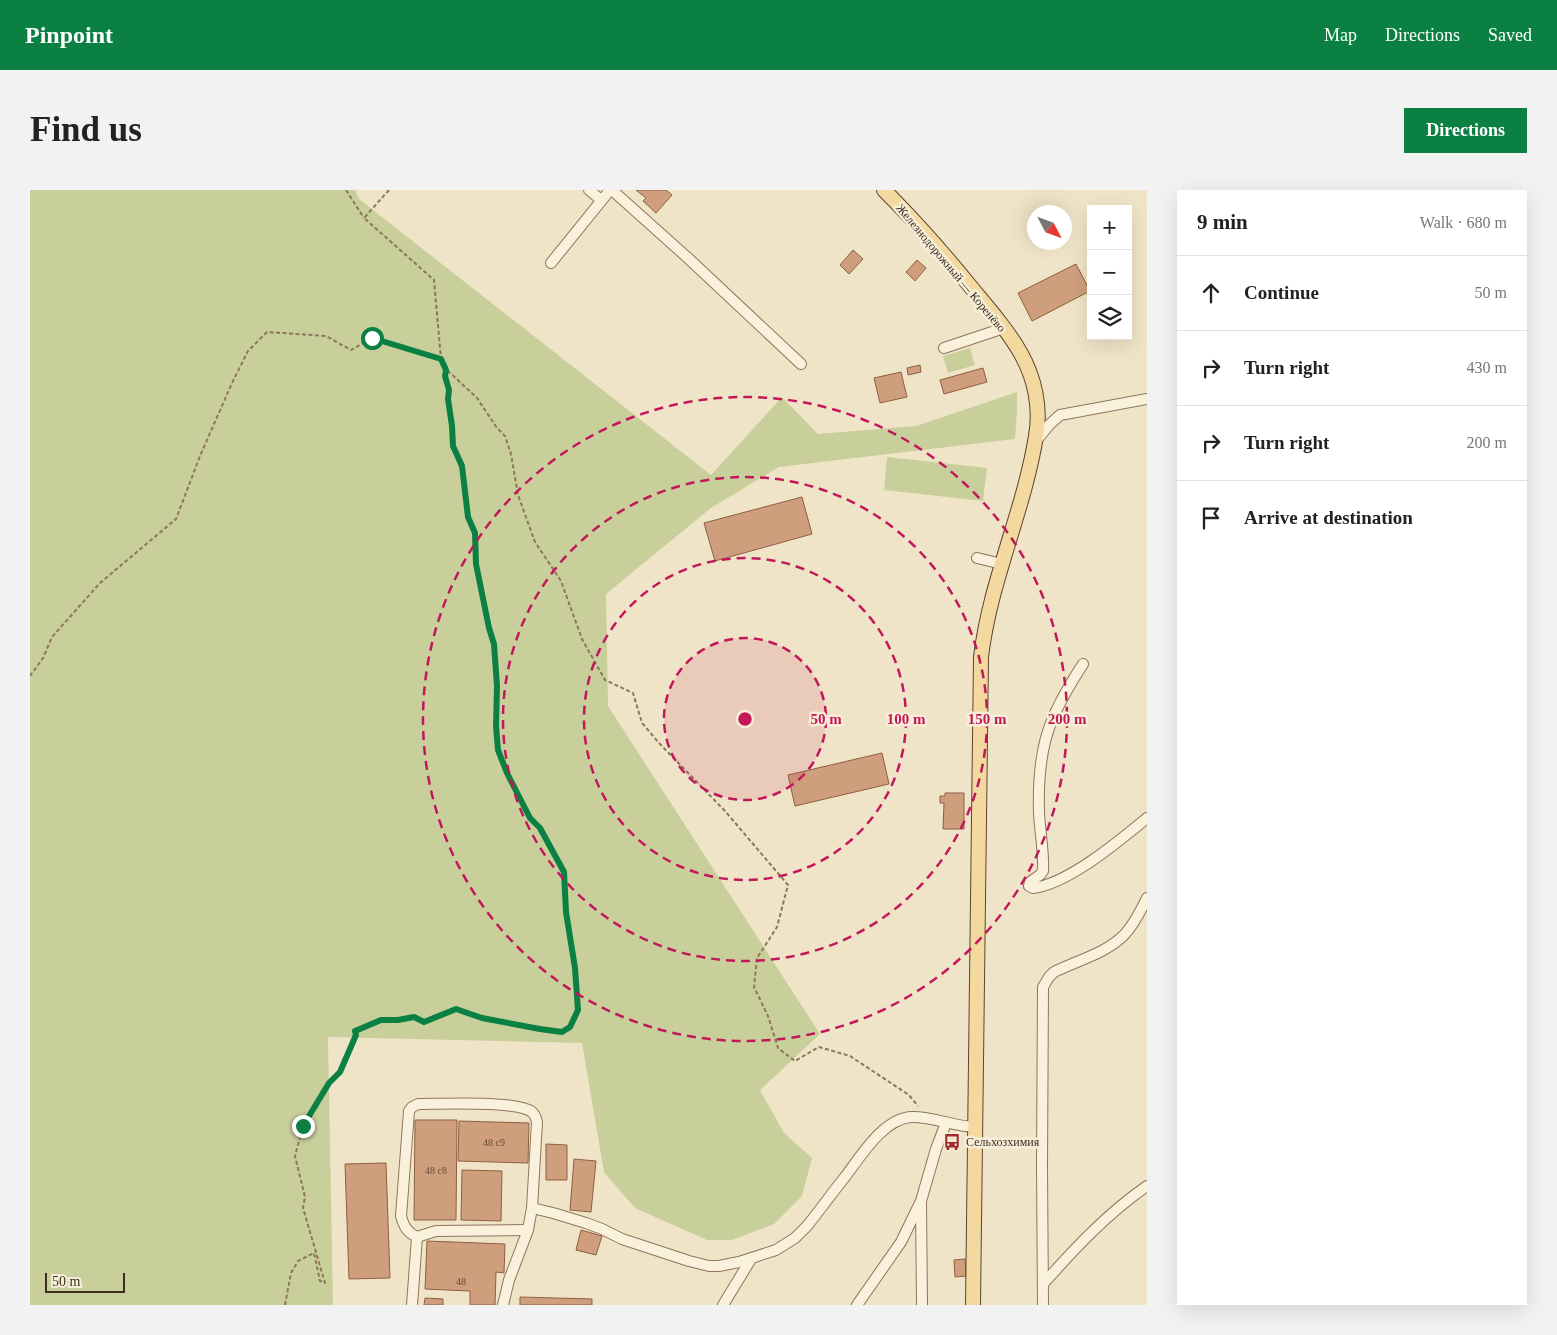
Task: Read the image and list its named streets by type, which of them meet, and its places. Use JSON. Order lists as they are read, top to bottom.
{
  "streets": {
    "main road": ["Железнодорожный — Коренёво"]
  },
  "places": {
    "bus stop": ["Сельхозхимия"]
  },
  "house_numbers": ["48 с9", "48 с8", "48"],
  "scale_bar": "50 m",
  "north": "bottom right",
  "page": {
    "header": "Pinpoint",
    "nav": ["Map", "Directions", "Saved"],
    "buttons": "Directions",
    "title": "Find us",
    "heading": ["9 min", "Walk · 680 m"],
    "map_buttons": ["+", "−"],
    "list": [
      ["Continue", "50 m"],
      ["Turn right", "430 m"],
      ["Turn right", "200 m"],
      "Arrive at destination"
    ],
    "scale": "50 m"
  },
  "rings": [
    "50 m",
    "100 m",
    "150 m",
    "200 m"
  ]
}
